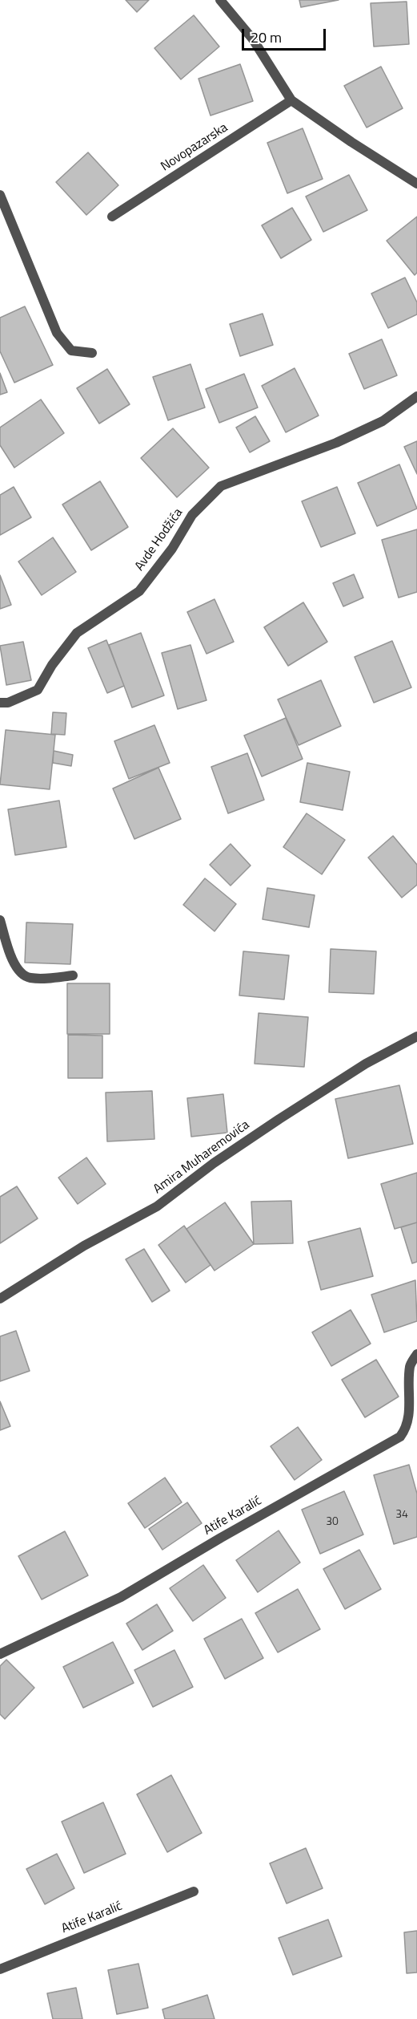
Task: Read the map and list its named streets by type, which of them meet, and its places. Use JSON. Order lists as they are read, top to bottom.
{
  "streets": {
    "street": [
      "Novopazarska",
      "Avde Hodžića",
      "Amira Muharemovića",
      "Atife Karalić"
    ]
  },
  "house_numbers": ["34", "30"],
  "scale_bar": "20 m"
}
